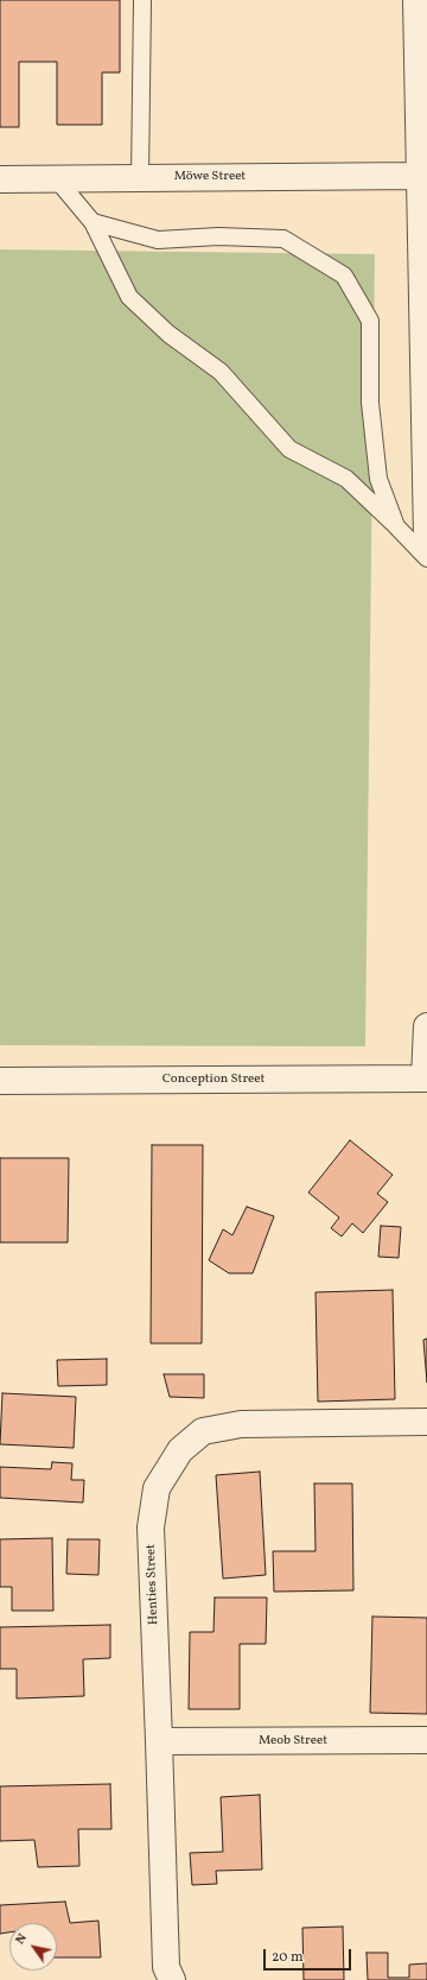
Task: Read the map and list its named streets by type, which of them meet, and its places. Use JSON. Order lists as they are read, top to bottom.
{
  "streets": {
    "street": [
      "Möwe Street",
      "Conception Street",
      "Henties Street",
      "Meob Street"
    ]
  },
  "crossings": [
    ["Henties Street", "Meob Street"]
  ],
  "scale_bar": "20 m",
  "north": "top left"
}
